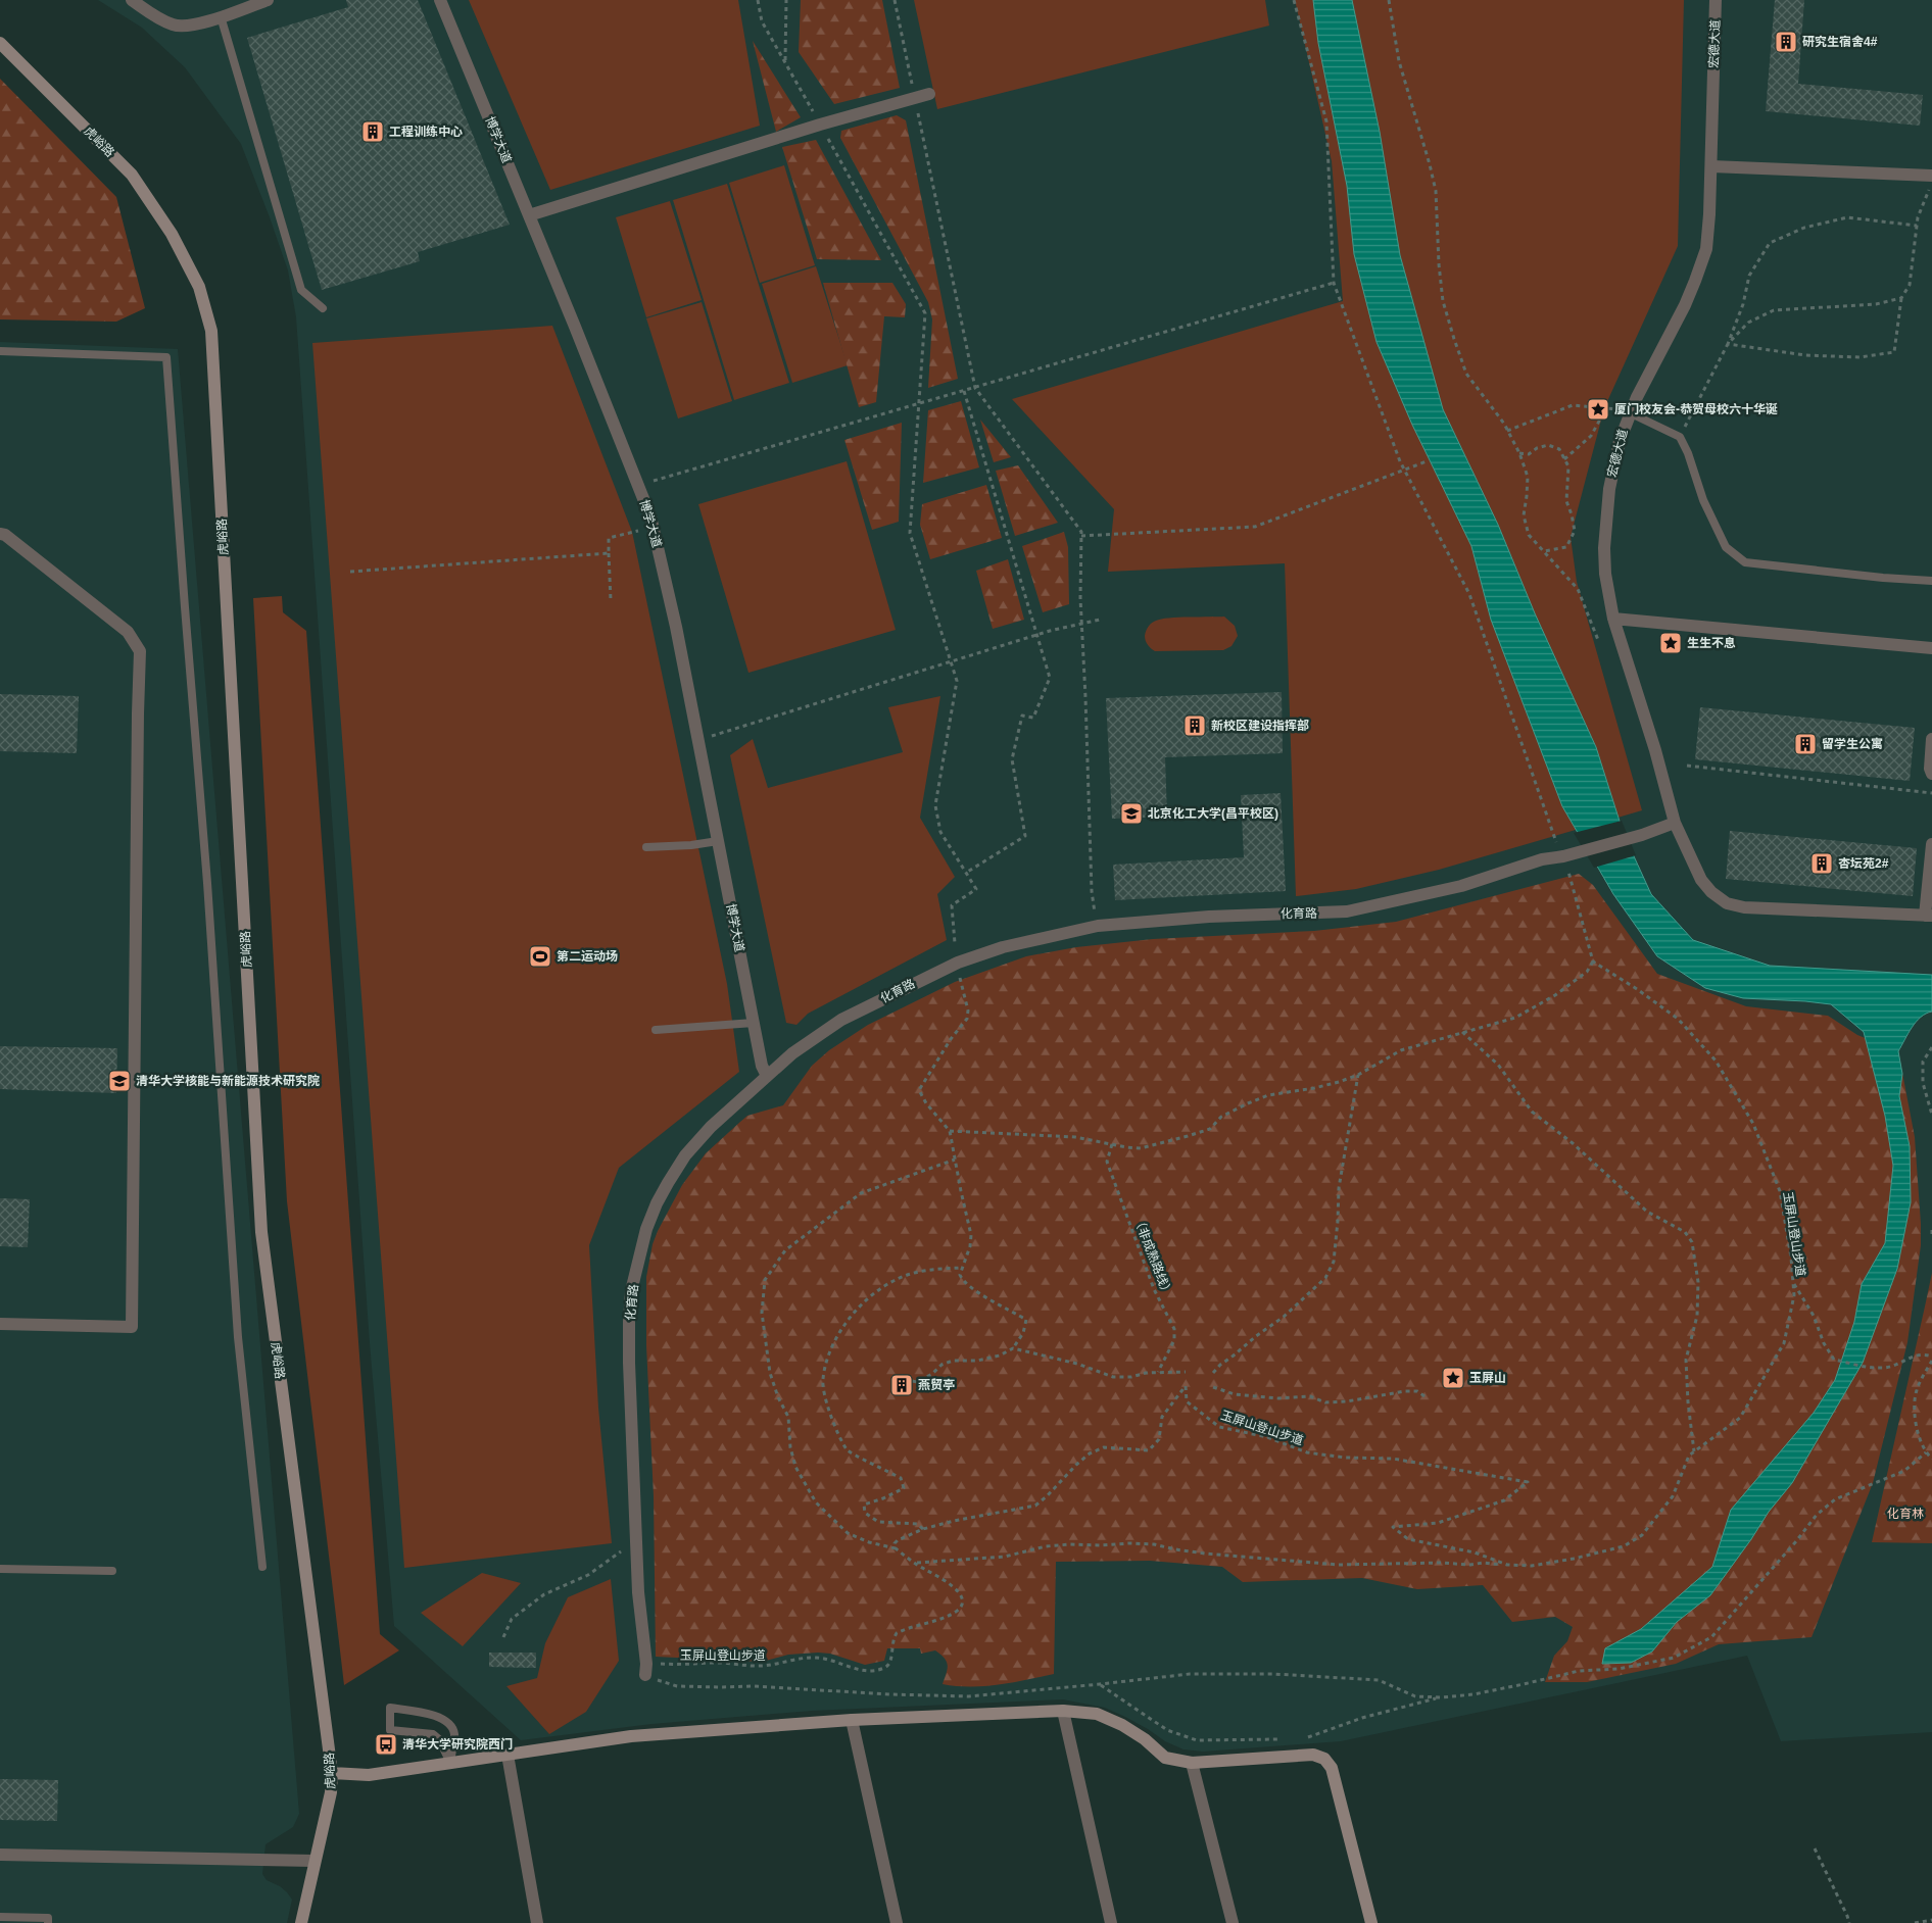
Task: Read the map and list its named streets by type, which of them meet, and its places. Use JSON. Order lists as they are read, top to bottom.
{
  "streets": {
    "street": [
      "宏德大道",
      "博学大道",
      "虎峪路",
      "化育路"
    ],
    "path": ["玉屏山登山步道", "（非成熟路线）"]
  },
  "crossings": [
    ["宏德大道", "化育路"],
    ["博学大道", "化育路"],
    ["化育路", "玉屏山登山步道"]
  ],
  "parks": ["化育林"],
  "places": {
    "building": [
      "研究生宿舍4#",
      "工程训练中心",
      "新校区建设指挥部",
      "留学生公寓",
      "杏坛苑2#",
      "燕贸亭"
    ],
    "place": ["厦门校友会-恭贺母校六十华诞", "生生不息", "玉屏山"],
    "school or university": ["北京化工大学(昌平校区)", "清华大学核能与新能源技术研究院"],
    "sports": ["第二运动场"],
    "bus stop": ["清华大学研究院西门"]
  }
}
